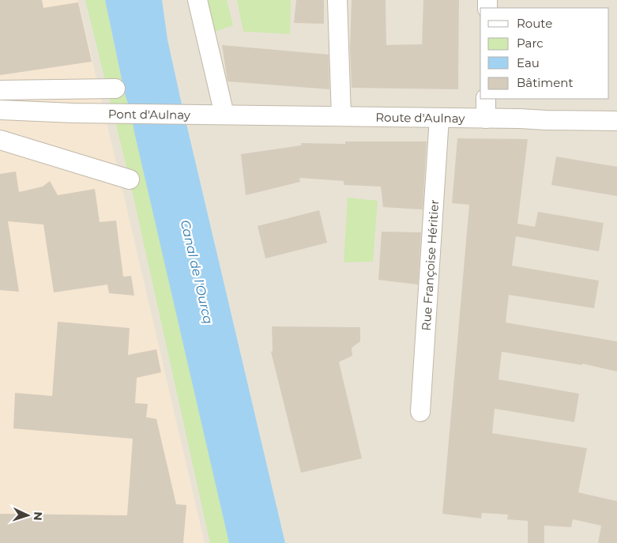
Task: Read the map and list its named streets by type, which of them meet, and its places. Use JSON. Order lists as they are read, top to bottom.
{
  "streets": {
    "street": ["Pont d'Aulnay", "Route d'Aulnay", "Rue Françoise Héritier"]
  },
  "crossings": [
    ["Pont d'Aulnay", "Route d'Aulnay"],
    ["Route d'Aulnay", "Rue Françoise Héritier"]
  ],
  "water": ["Canal de l'Ourcq"],
  "legend": [
    "Route",
    "Parc",
    "Eau",
    "Bâtiment"
  ],
  "north": "right"
}
